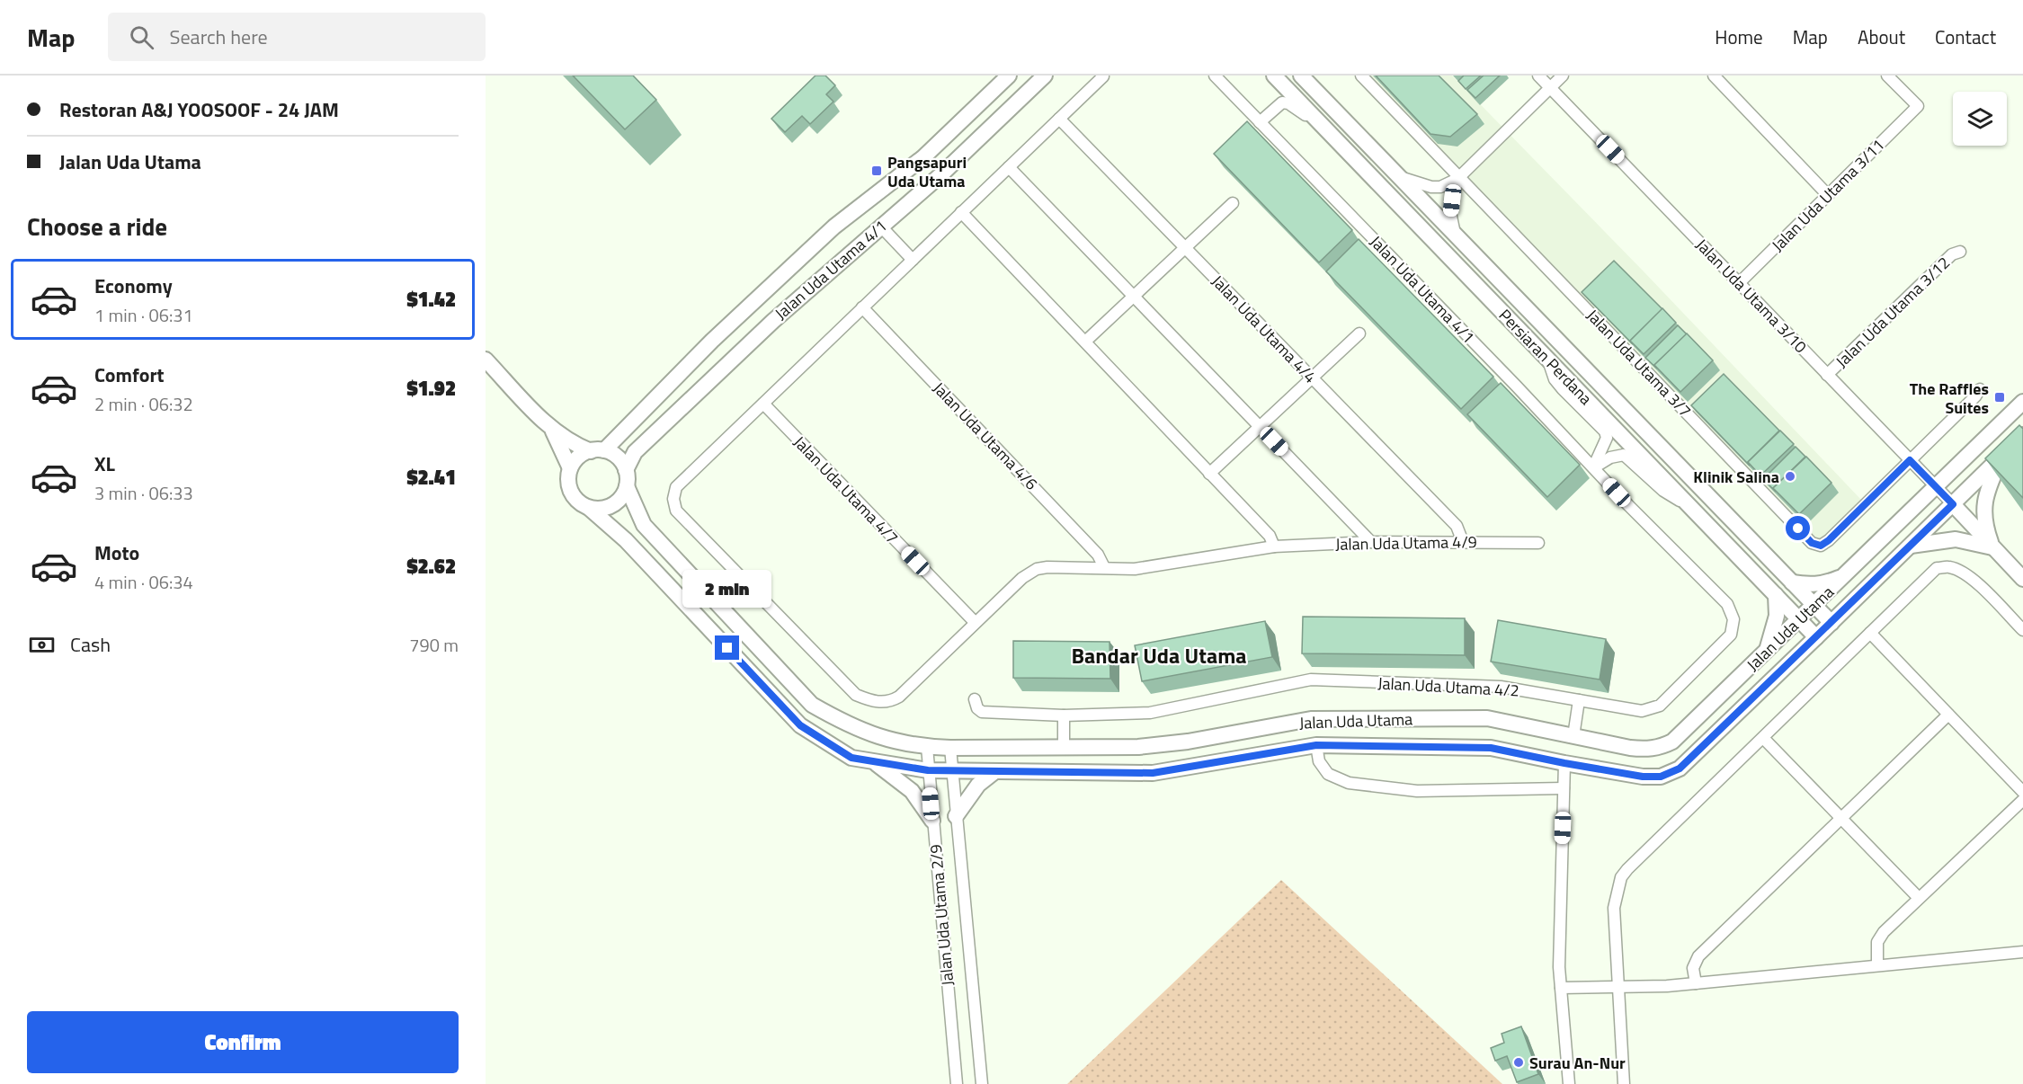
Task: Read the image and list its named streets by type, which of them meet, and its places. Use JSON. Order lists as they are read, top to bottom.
{
  "streets": {
    "street": [
      "Jalan Uda Utama 3/11",
      "Jalan Uda Utama 4/1",
      "Jalan Uda Utama 3/10",
      "Jalan Uda Utama 3/12",
      "Jalan Uda Utama 4/4",
      "Persiaran Perdana",
      "Jalan Uda Utama 3/7",
      "Jalan Uda Utama 4/6",
      "Jalan Uda Utama 4/7",
      "Jalan Uda Utama 4/9",
      "Jalan Uda Utama",
      "Jalan Uda Utama 4/2",
      "Jalan Uda Utama 2/9"
    ]
  },
  "crossings": [
    ["Jalan Uda Utama 3/11", "Jalan Uda Utama 3/10"],
    ["Jalan Uda Utama 4/1", "Jalan Uda Utama"],
    ["Jalan Uda Utama 4/1", "Jalan Uda Utama 4/2"],
    ["Jalan Uda Utama 3/10", "Jalan Uda Utama 3/12"],
    ["Jalan Uda Utama 3/10", "Jalan Uda Utama 3/7"],
    ["Jalan Uda Utama 3/10", "Jalan Uda Utama"],
    ["Jalan Uda Utama 4/4", "Jalan Uda Utama 4/9"],
    ["Persiaran Perdana", "Jalan Uda Utama"],
    ["Jalan Uda Utama 4/6", "Jalan Uda Utama 4/9"],
    ["Jalan Uda Utama 4/7", "Jalan Uda Utama 4/9"],
    ["Jalan Uda Utama", "Jalan Uda Utama 2/9"]
  ],
  "districts": ["Bandar Uda Utama"],
  "places": {
    "transit": ["Pangsapuri Uda Utama", "The Raffles Suites"],
    "other": ["Klinik Salina", "Surau An-Nur"]
  },
  "page": {
    "header": "Map",
    "search": "Search here",
    "nav": [
      "Home",
      "Map",
      "About",
      "Contact"
    ],
    "banner": ["Restoran A&J YOOSOOF - 24 JAM", "Jalan Uda Utama"],
    "heading": "Choose a ride",
    "list": [
      {
        "name": "Economy",
        "note": "1 min · 06:31",
        "value": "$1.42"
      },
      {
        "name": "Comfort",
        "note": "2 min · 06:32",
        "value": "$1.92"
      },
      {
        "name": "XL",
        "note": "3 min · 06:33",
        "value": "$2.41"
      },
      {
        "name": "Moto",
        "note": "4 min · 06:34",
        "value": "$2.62"
      }
    ],
    "bubble": "2 min",
    "pay": ["Cash", "790 m"],
    "buttons": "Confirm"
  }
}
